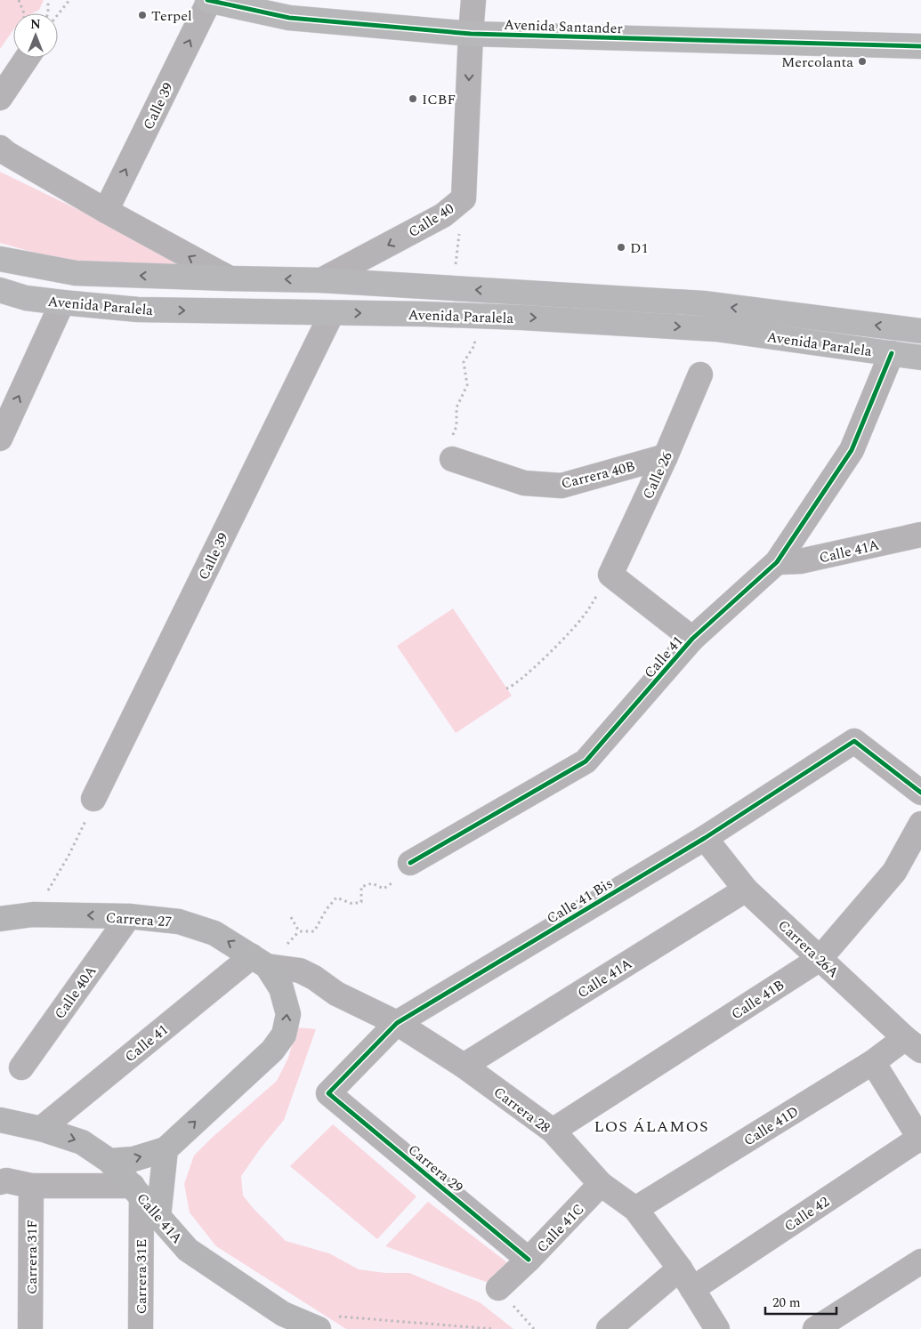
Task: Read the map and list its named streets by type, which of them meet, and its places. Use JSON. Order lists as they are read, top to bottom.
{
  "streets": {
    "main road": [
      "Avenida Santander",
      "Avenida Paralela",
      "Calle 41A",
      "Carrera 27"
    ],
    "street": [
      "Calle 39",
      "Calle 40",
      "Carrera 40B",
      "Calle 26",
      "Calle 41",
      "Calle 41 Bis",
      "Carrera 26A",
      "Calle 40A",
      "Calle 41B",
      "Carrera 28",
      "Calle 41D",
      "Carrera 29",
      "Calle 42",
      "Calle 41C",
      "Carrera 31F",
      "Carrera 31E"
    ]
  },
  "crossings": [
    ["Avenida Santander", "Calle 39"],
    ["Avenida Santander", "Calle 40"],
    ["Calle 39", "Avenida Paralela"],
    ["Calle 40", "Avenida Paralela"],
    ["Avenida Paralela", "Calle 41"],
    ["Carrera 40B", "Calle 26"],
    ["Calle 41A", "Calle 41"],
    ["Calle 41A", "Carrera 26A"],
    ["Calle 41A", "Carrera 28"],
    ["Calle 41A", "Carrera 31E"],
    ["Calle 41", "Carrera 27"],
    ["Calle 41", "Carrera 28"],
    ["Calle 41 Bis", "Carrera 26A"],
    ["Calle 41 Bis", "Carrera 28"],
    ["Calle 41 Bis", "Carrera 29"],
    ["Carrera 27", "Calle 40A"],
    ["Carrera 27", "Carrera 28"],
    ["Carrera 26A", "Calle 41B"],
    ["Carrera 26A", "Calle 41D"],
    ["Calle 41B", "Carrera 28"],
    ["Carrera 28", "Calle 41D"],
    ["Carrera 28", "Calle 42"],
    ["Carrera 28", "Calle 41C"],
    ["Carrera 29", "Calle 41C"]
  ],
  "one_way": ["Calle 40", "Carrera 27"],
  "districts": ["LOS ÁLAMOS"],
  "places": [
    "Terpel",
    "Mercolanta",
    "ICBF",
    "D1"
  ],
  "scale_bar": "20 m",
  "north": "top"
}
